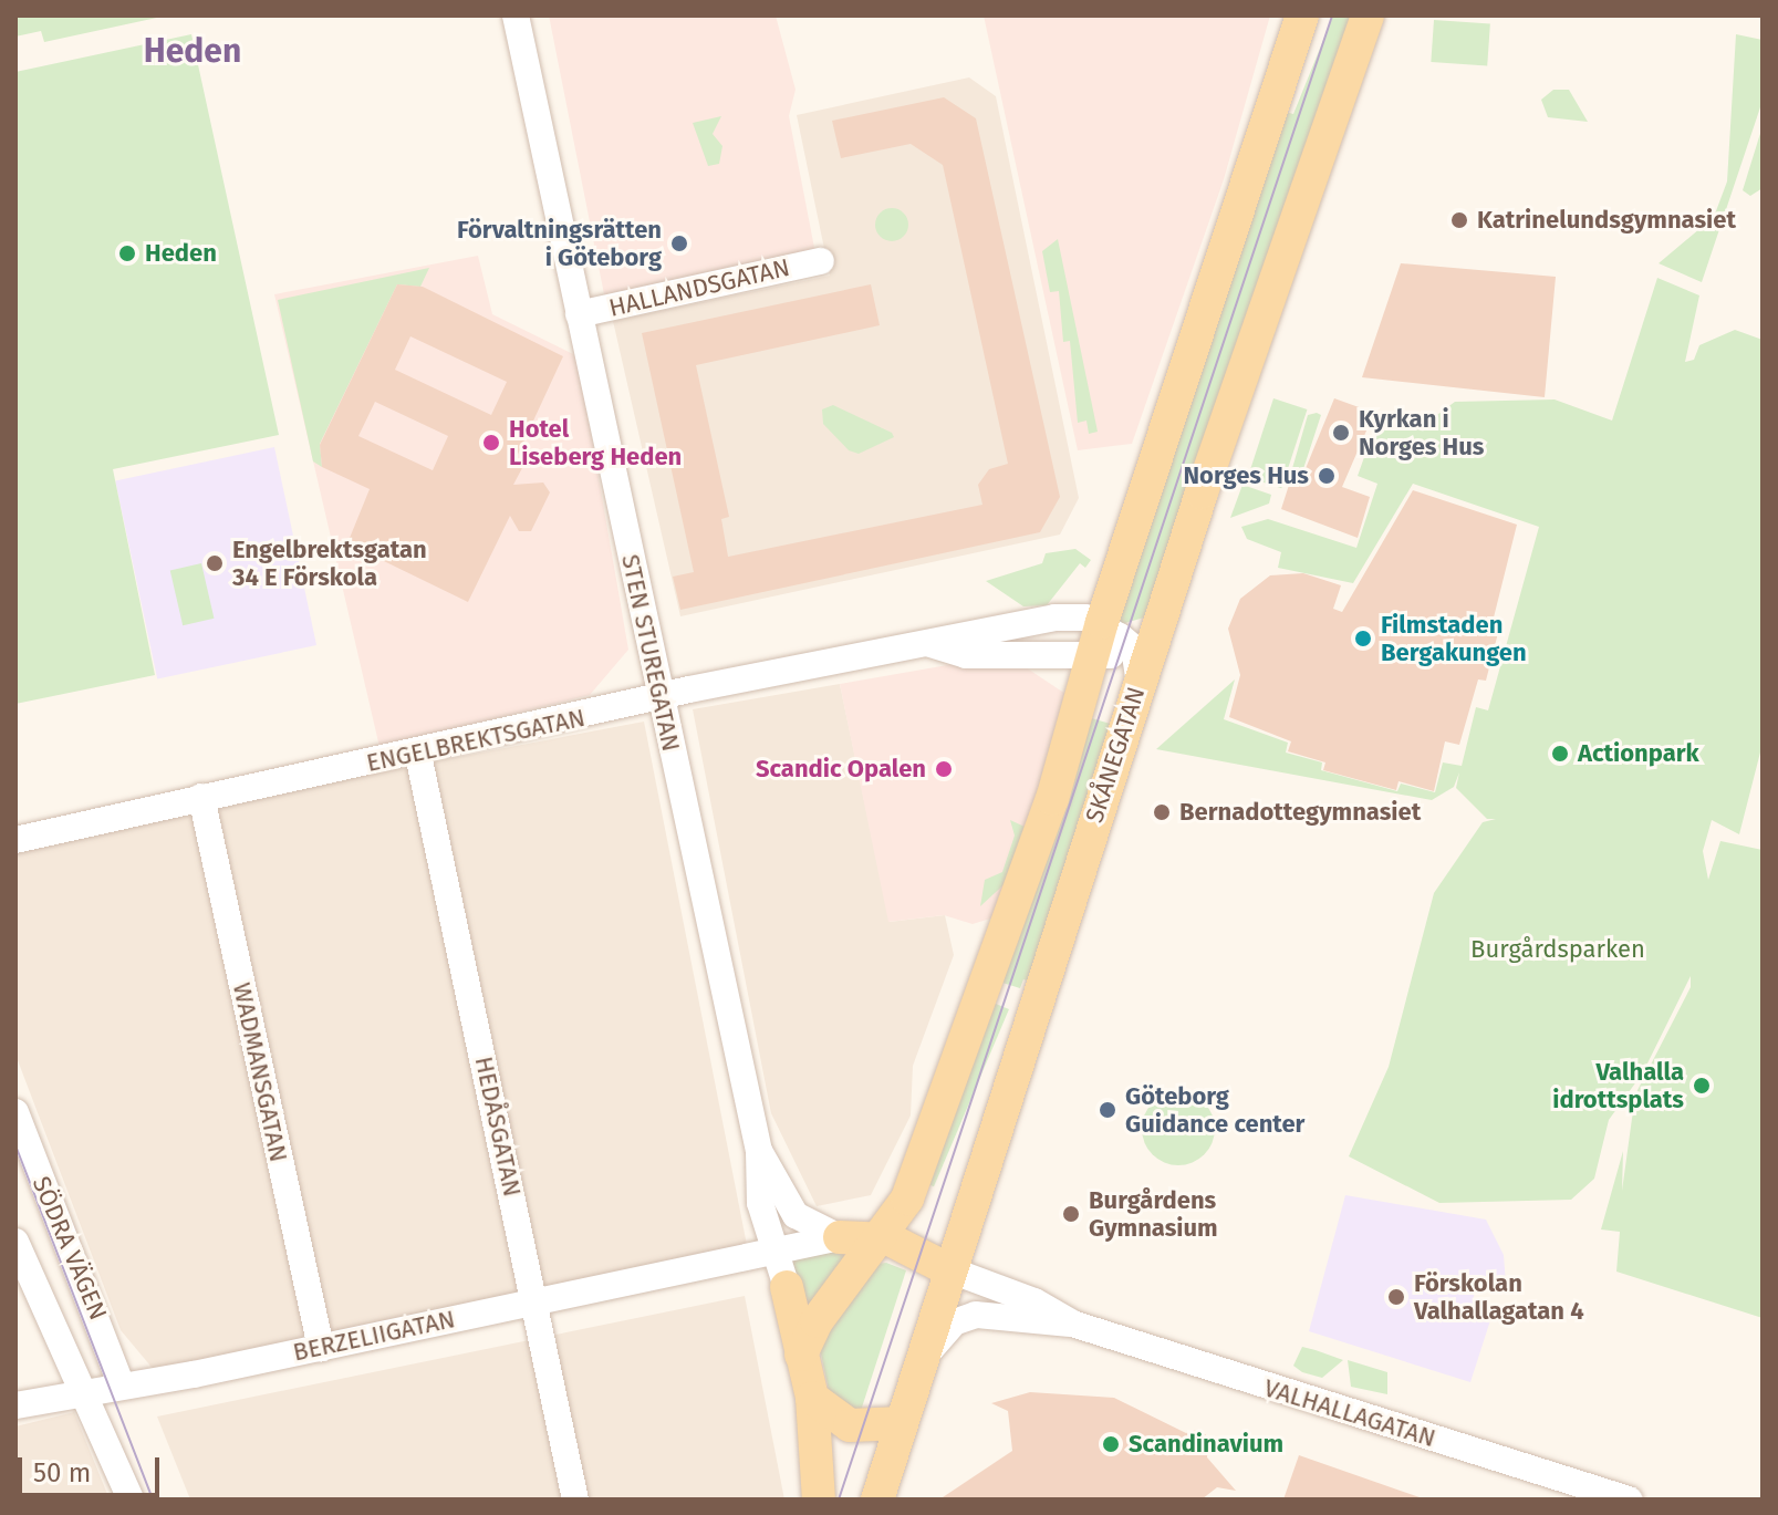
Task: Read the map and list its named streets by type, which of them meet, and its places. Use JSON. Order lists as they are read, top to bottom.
{
  "streets": {
    "main road": ["SKÅNEGATAN"],
    "street": [
      "HALLANDSGATAN",
      "STEN STUREGATAN",
      "ENGELBREKTSGATAN",
      "WADMANSGATAN",
      "HEDÅSGATAN",
      "SÖDRA VÄGEN",
      "BERZELIIGATAN",
      "VALHALLAGATAN"
    ]
  },
  "crossings": [
    ["HALLANDSGATAN", "STEN STUREGATAN"],
    ["STEN STUREGATAN", "ENGELBREKTSGATAN"],
    ["STEN STUREGATAN", "BERZELIIGATAN"],
    ["ENGELBREKTSGATAN", "SKÅNEGATAN"],
    ["ENGELBREKTSGATAN", "WADMANSGATAN"],
    ["ENGELBREKTSGATAN", "HEDÅSGATAN"],
    ["SKÅNEGATAN", "VALHALLAGATAN"],
    ["WADMANSGATAN", "BERZELIIGATAN"],
    ["HEDÅSGATAN", "BERZELIIGATAN"],
    ["SÖDRA VÄGEN", "BERZELIIGATAN"]
  ],
  "districts": ["Heden"],
  "parks": ["Burgårdsparken"],
  "places": [
    "Katrinelundsgymnasiet",
    "Förvaltningsrätten i Göteborg",
    "Heden",
    "Kyrkan i Norges Hus",
    "Hotel Liseberg Heden",
    "Norges Hus",
    "Engelbrektsgatan 34 E Förskola",
    "Filmstaden Bergakungen",
    "Actionpark",
    "Scandic Opalen",
    "Bernadottegymnasiet",
    "Valhalla idrottsplats",
    "Göteborg Guidance center",
    "Burgårdens Gymnasium",
    "Förskolan Valhallagatan 4",
    "Scandinavium"
  ],
  "scale_bar": "50 m"
}
